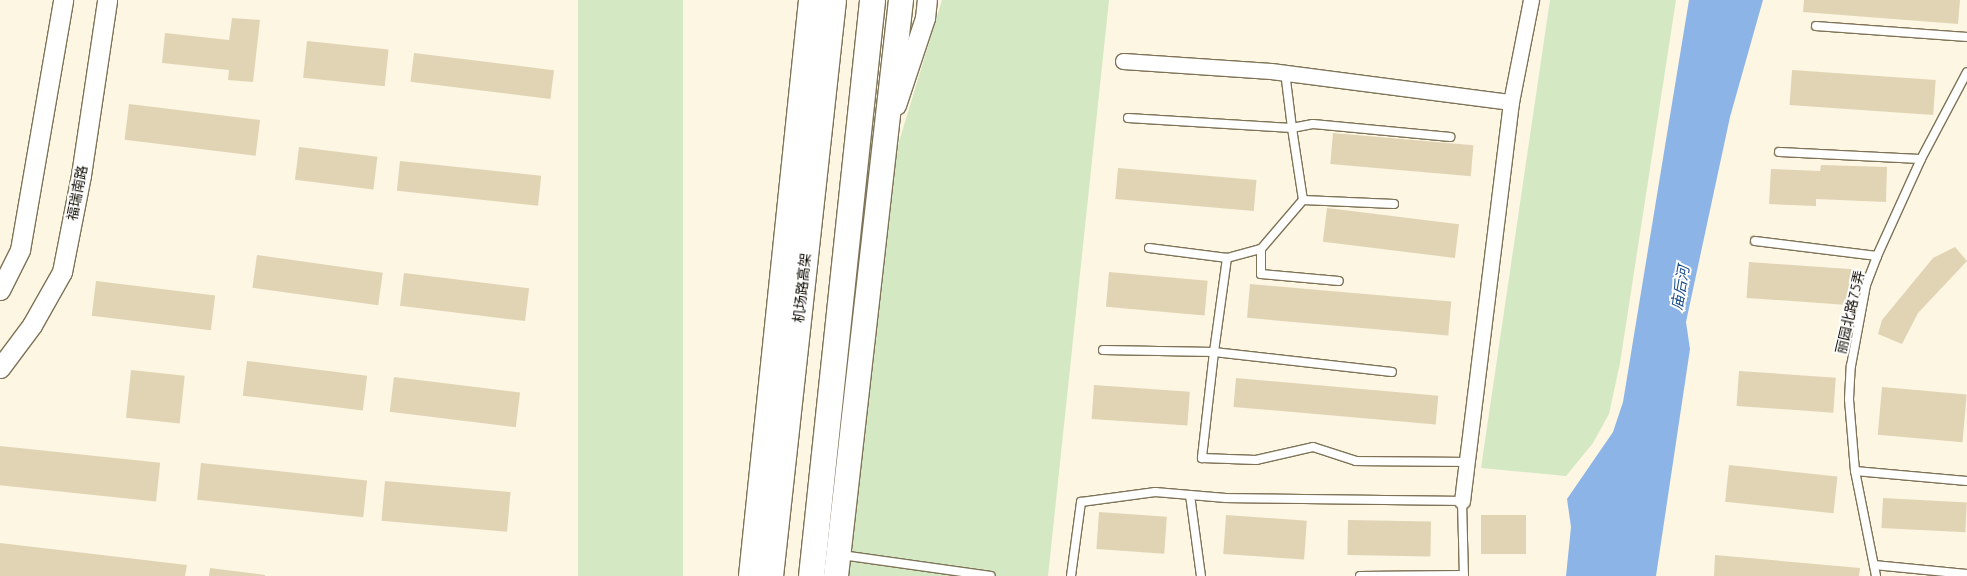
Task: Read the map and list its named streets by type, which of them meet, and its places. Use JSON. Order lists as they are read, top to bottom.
{
  "streets": {
    "highway": ["机场路高架"],
    "street": ["福瑞南路"],
    "lane": ["丽园北路75弄"]
  },
  "water": ["庙后河"]
}
